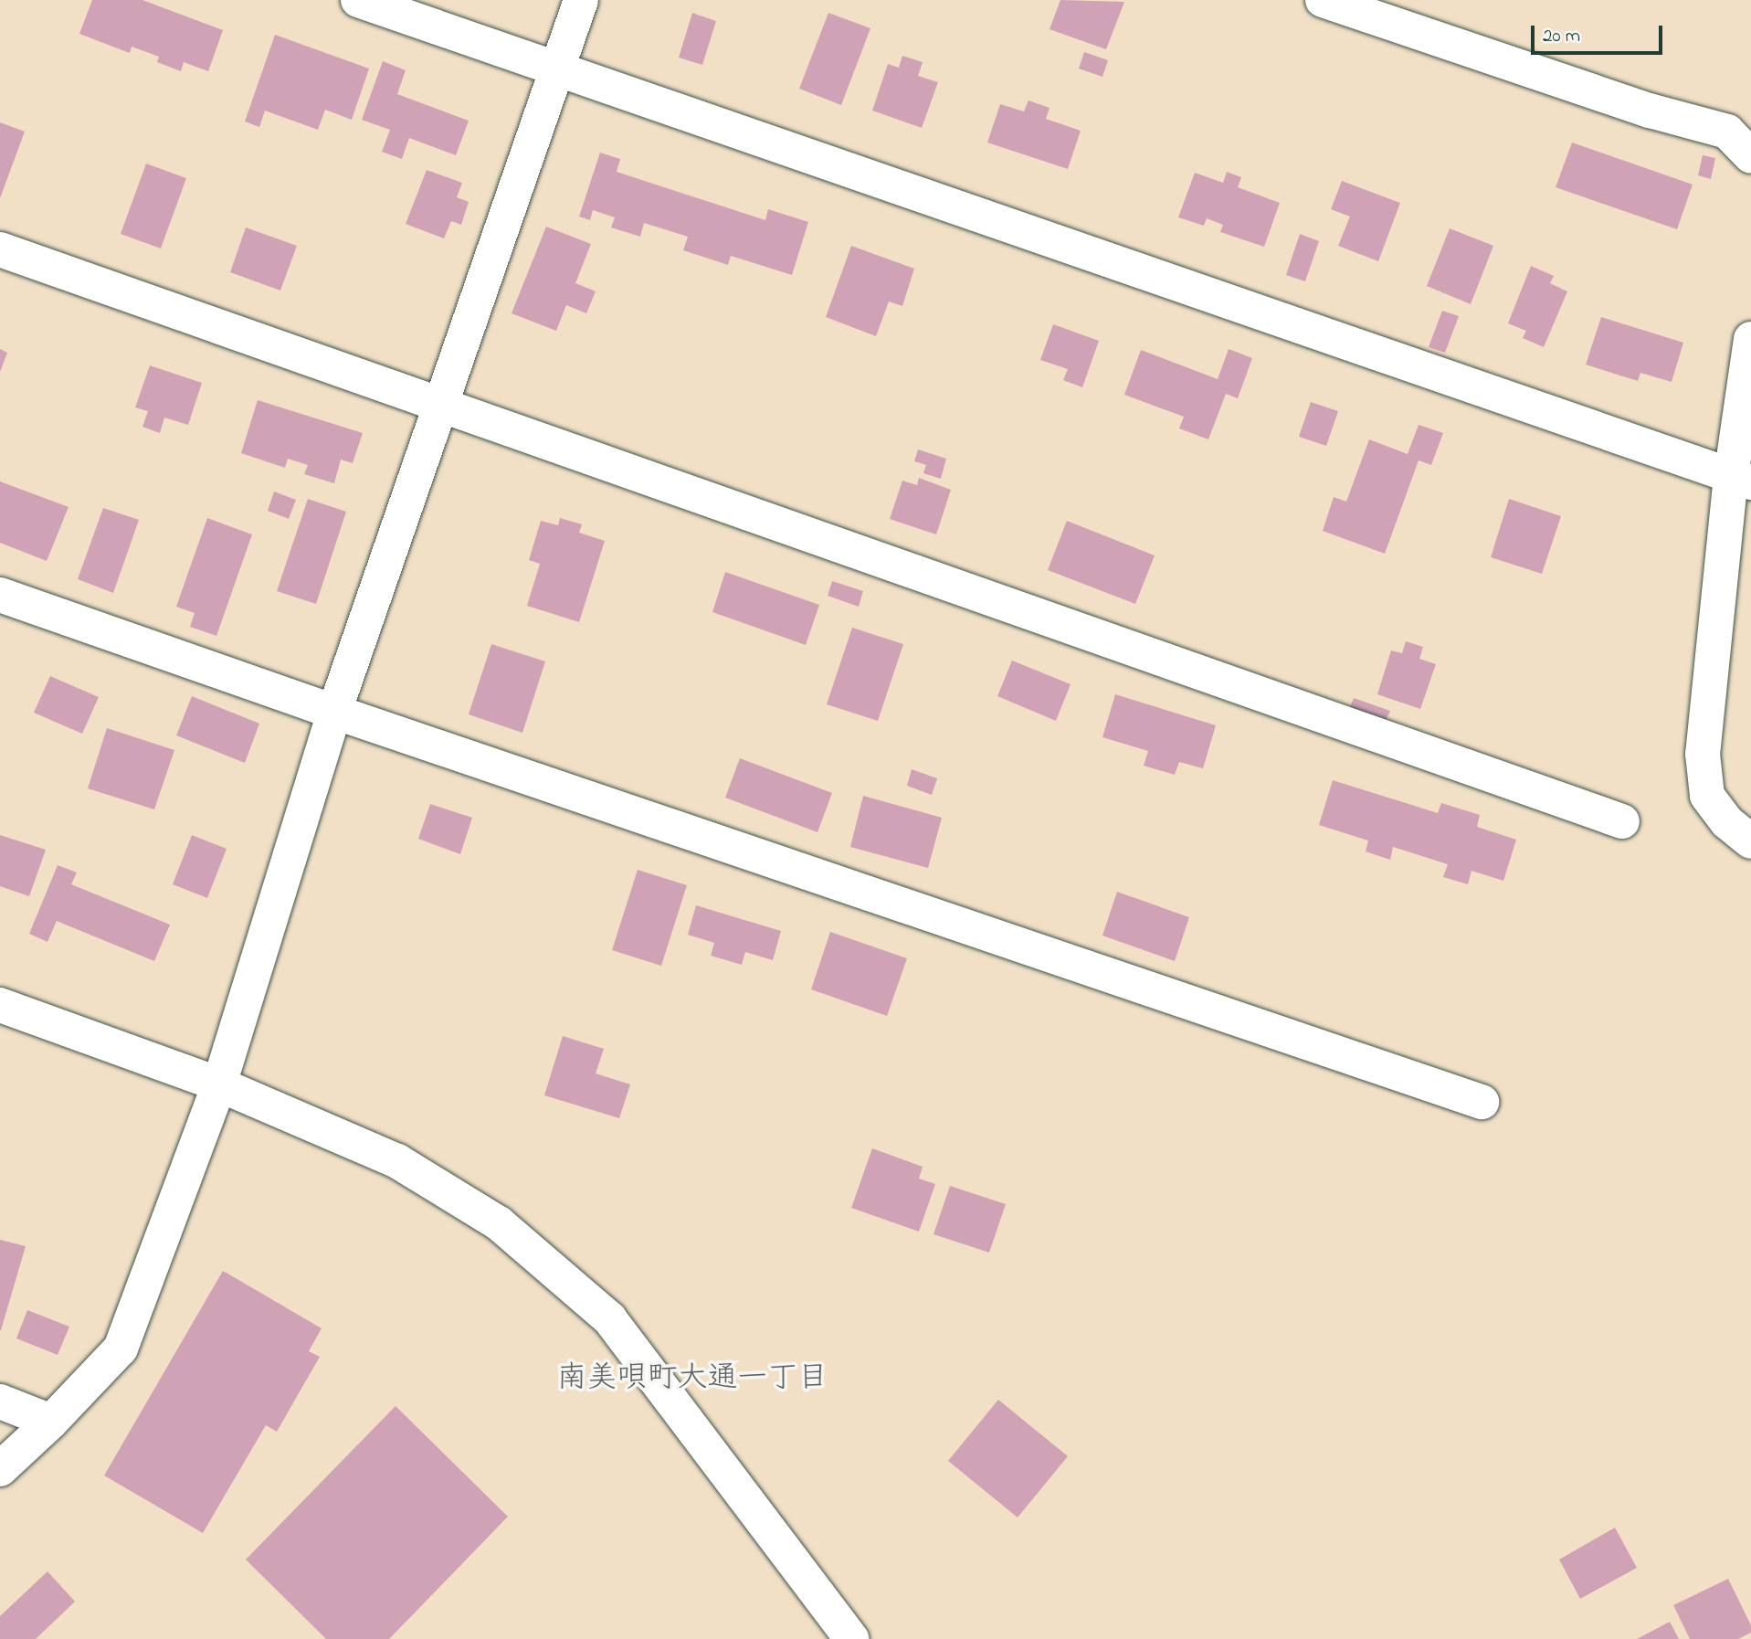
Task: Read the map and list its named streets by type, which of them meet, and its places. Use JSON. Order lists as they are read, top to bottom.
{
  "districts": ["南美唄町大通一丁目"],
  "scale_bar": "20 m"
}
